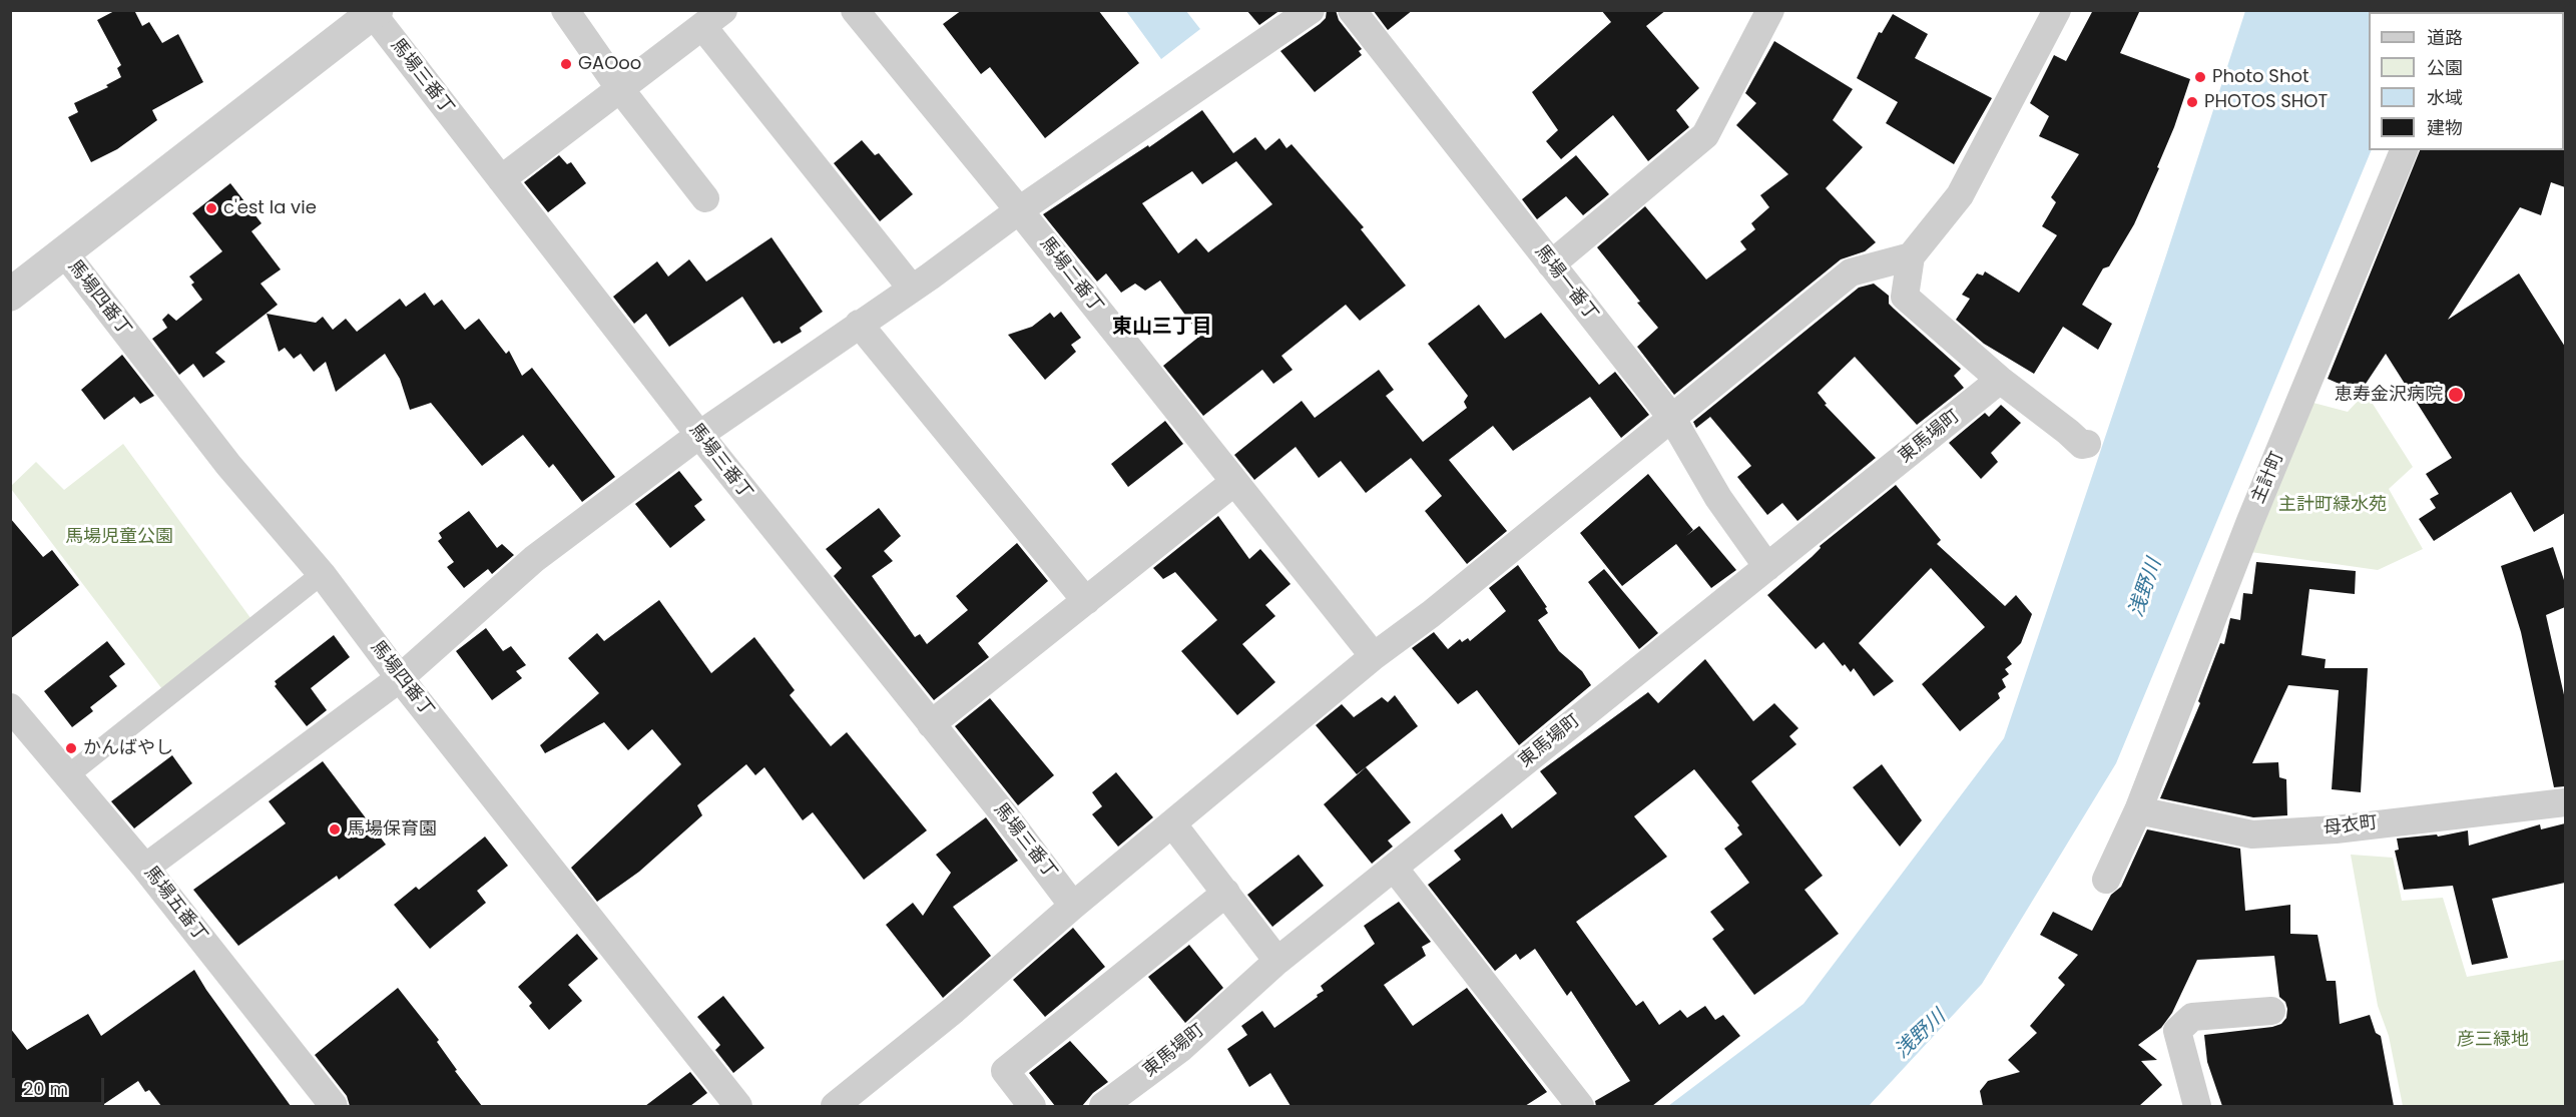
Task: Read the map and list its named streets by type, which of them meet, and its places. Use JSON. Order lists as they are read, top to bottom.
{
  "streets": {
    "street": [
      "馬場三番丁",
      "馬場二番丁",
      "馬場一番丁",
      "馬場四番丁",
      "東馬場町",
      "主計町",
      "母衣町",
      "馬場五番丁"
    ]
  },
  "crossings": [
    ["馬場一番丁", "東馬場町"],
    ["主計町", "母衣町"]
  ],
  "districts": ["東山三丁目"],
  "water": ["浅野川"],
  "parks": ["主計町緑水苑", "馬場児童公園", "彦三緑地"],
  "places": [
    "GAOoo",
    "Photo Shot",
    "PHOTOS SHOT",
    "c'est la vie",
    "恵寿金沢病院",
    "かんばやし",
    "馬場保育園"
  ],
  "legend": [
    "道路",
    "公園",
    "水域",
    "建物"
  ],
  "scale_bar": "20 m"
}
